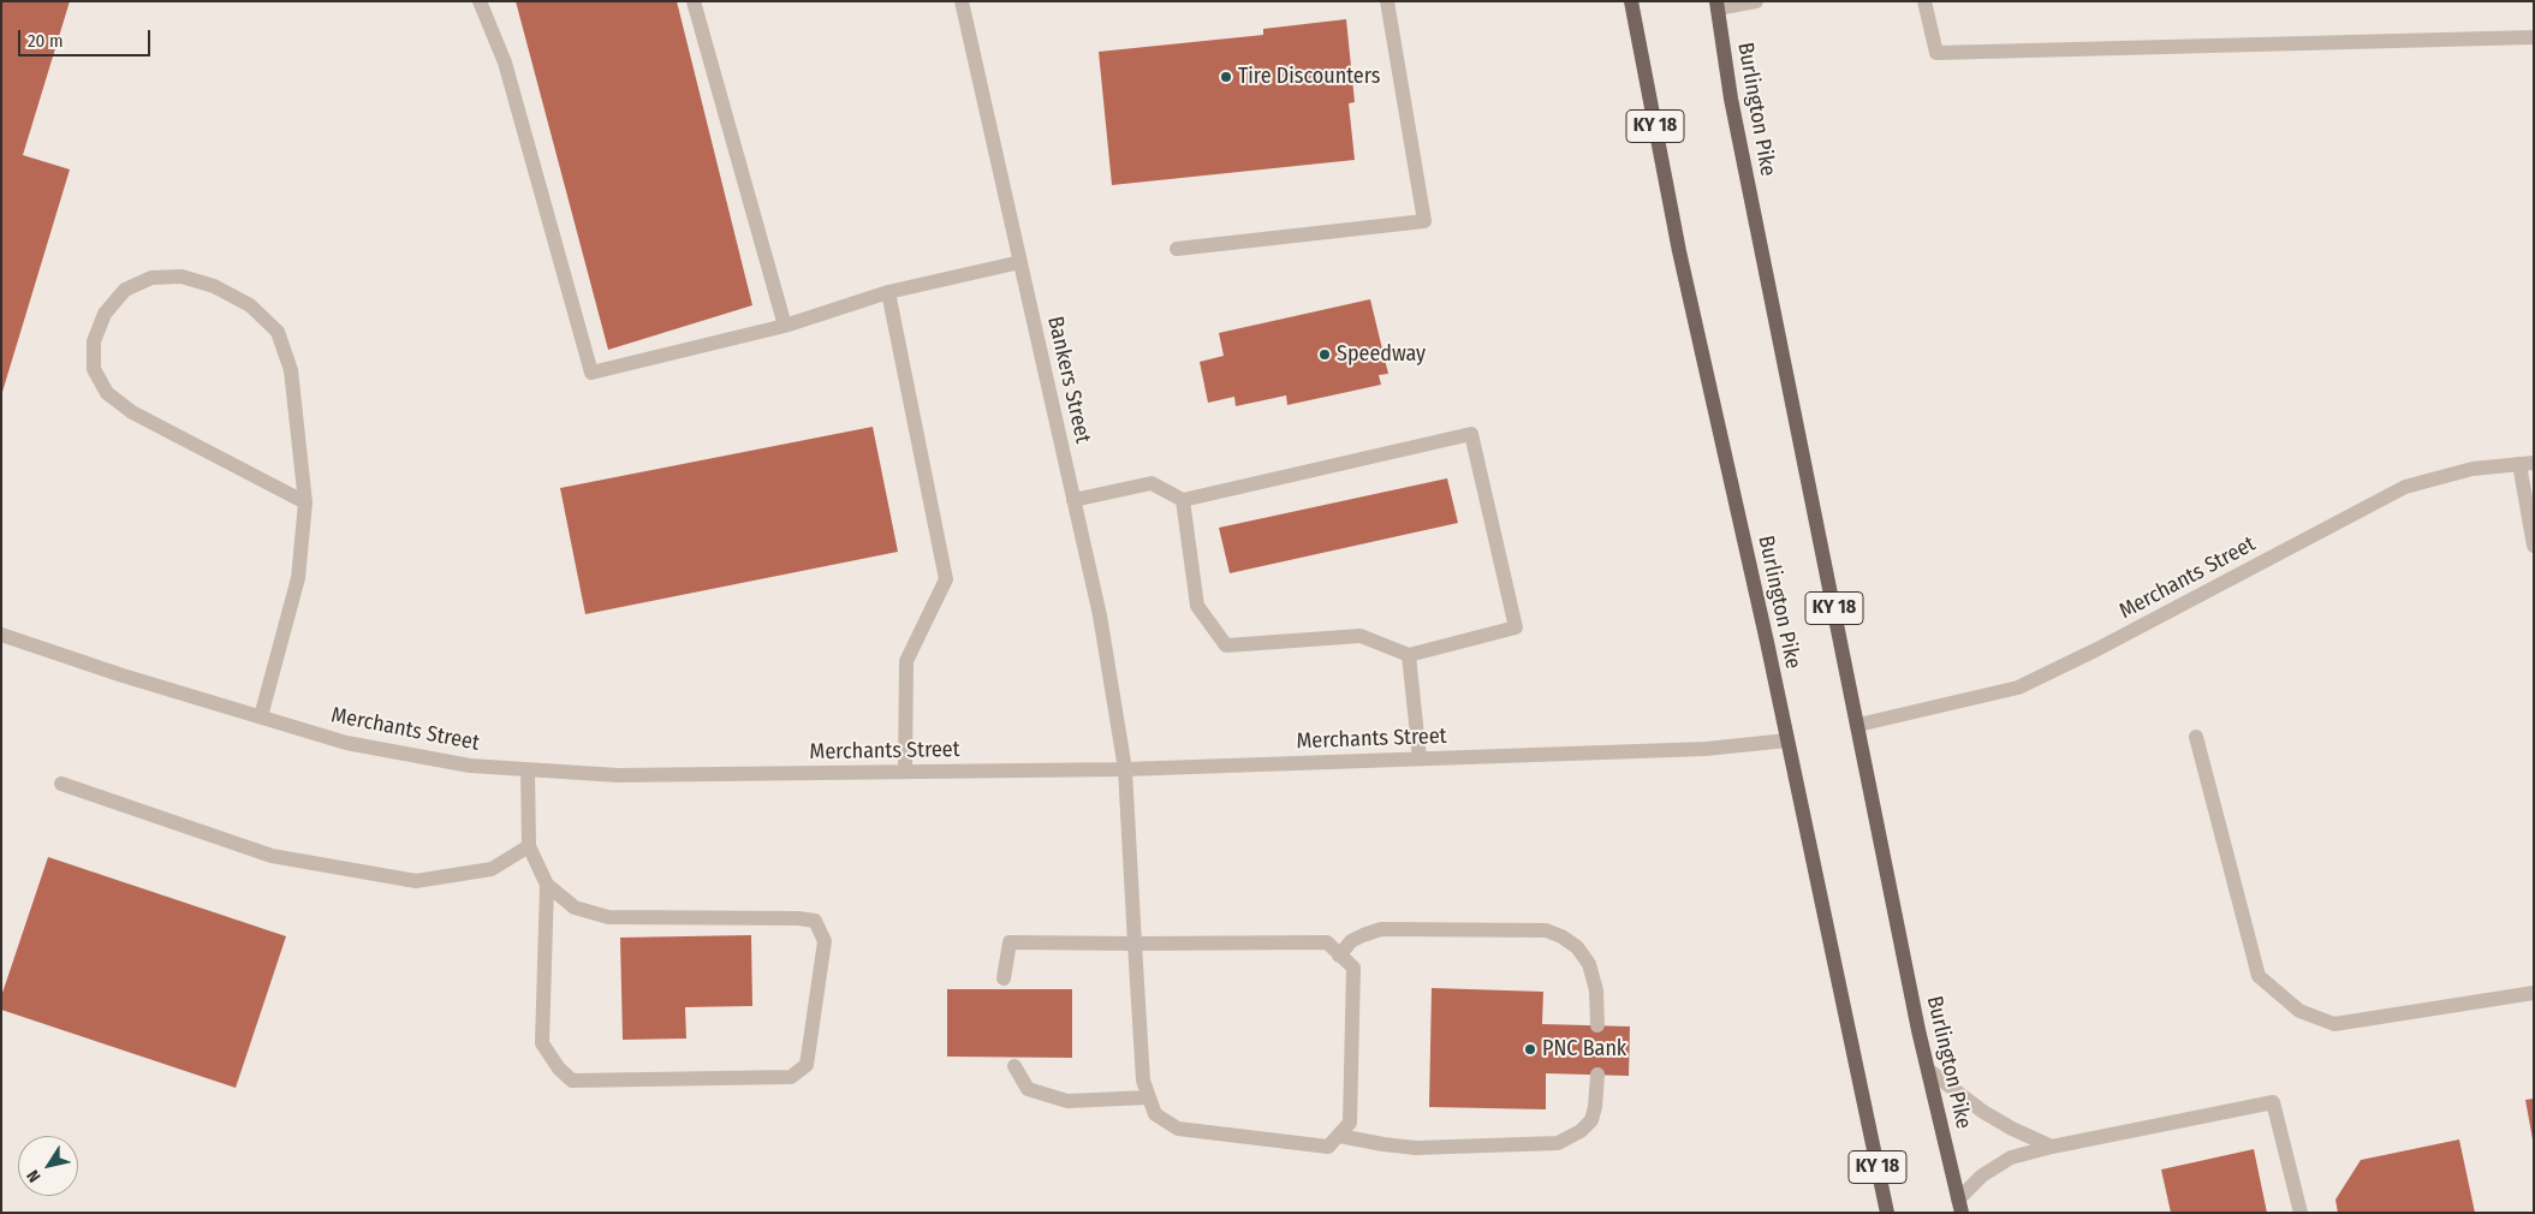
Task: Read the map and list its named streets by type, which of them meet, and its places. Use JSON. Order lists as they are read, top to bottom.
{
  "streets": {
    "main road": ["Burlington Pike", "KY 18"],
    "street": ["Bankers Street", "Merchants Street"]
  },
  "crossings": [
    ["Burlington Pike", "Merchants Street"],
    ["Bankers Street", "Merchants Street"]
  ],
  "places": ["Tire Discounters", "Speedway", "PNC Bank"],
  "scale_bar": "20 m",
  "north": "bottom left"
}
